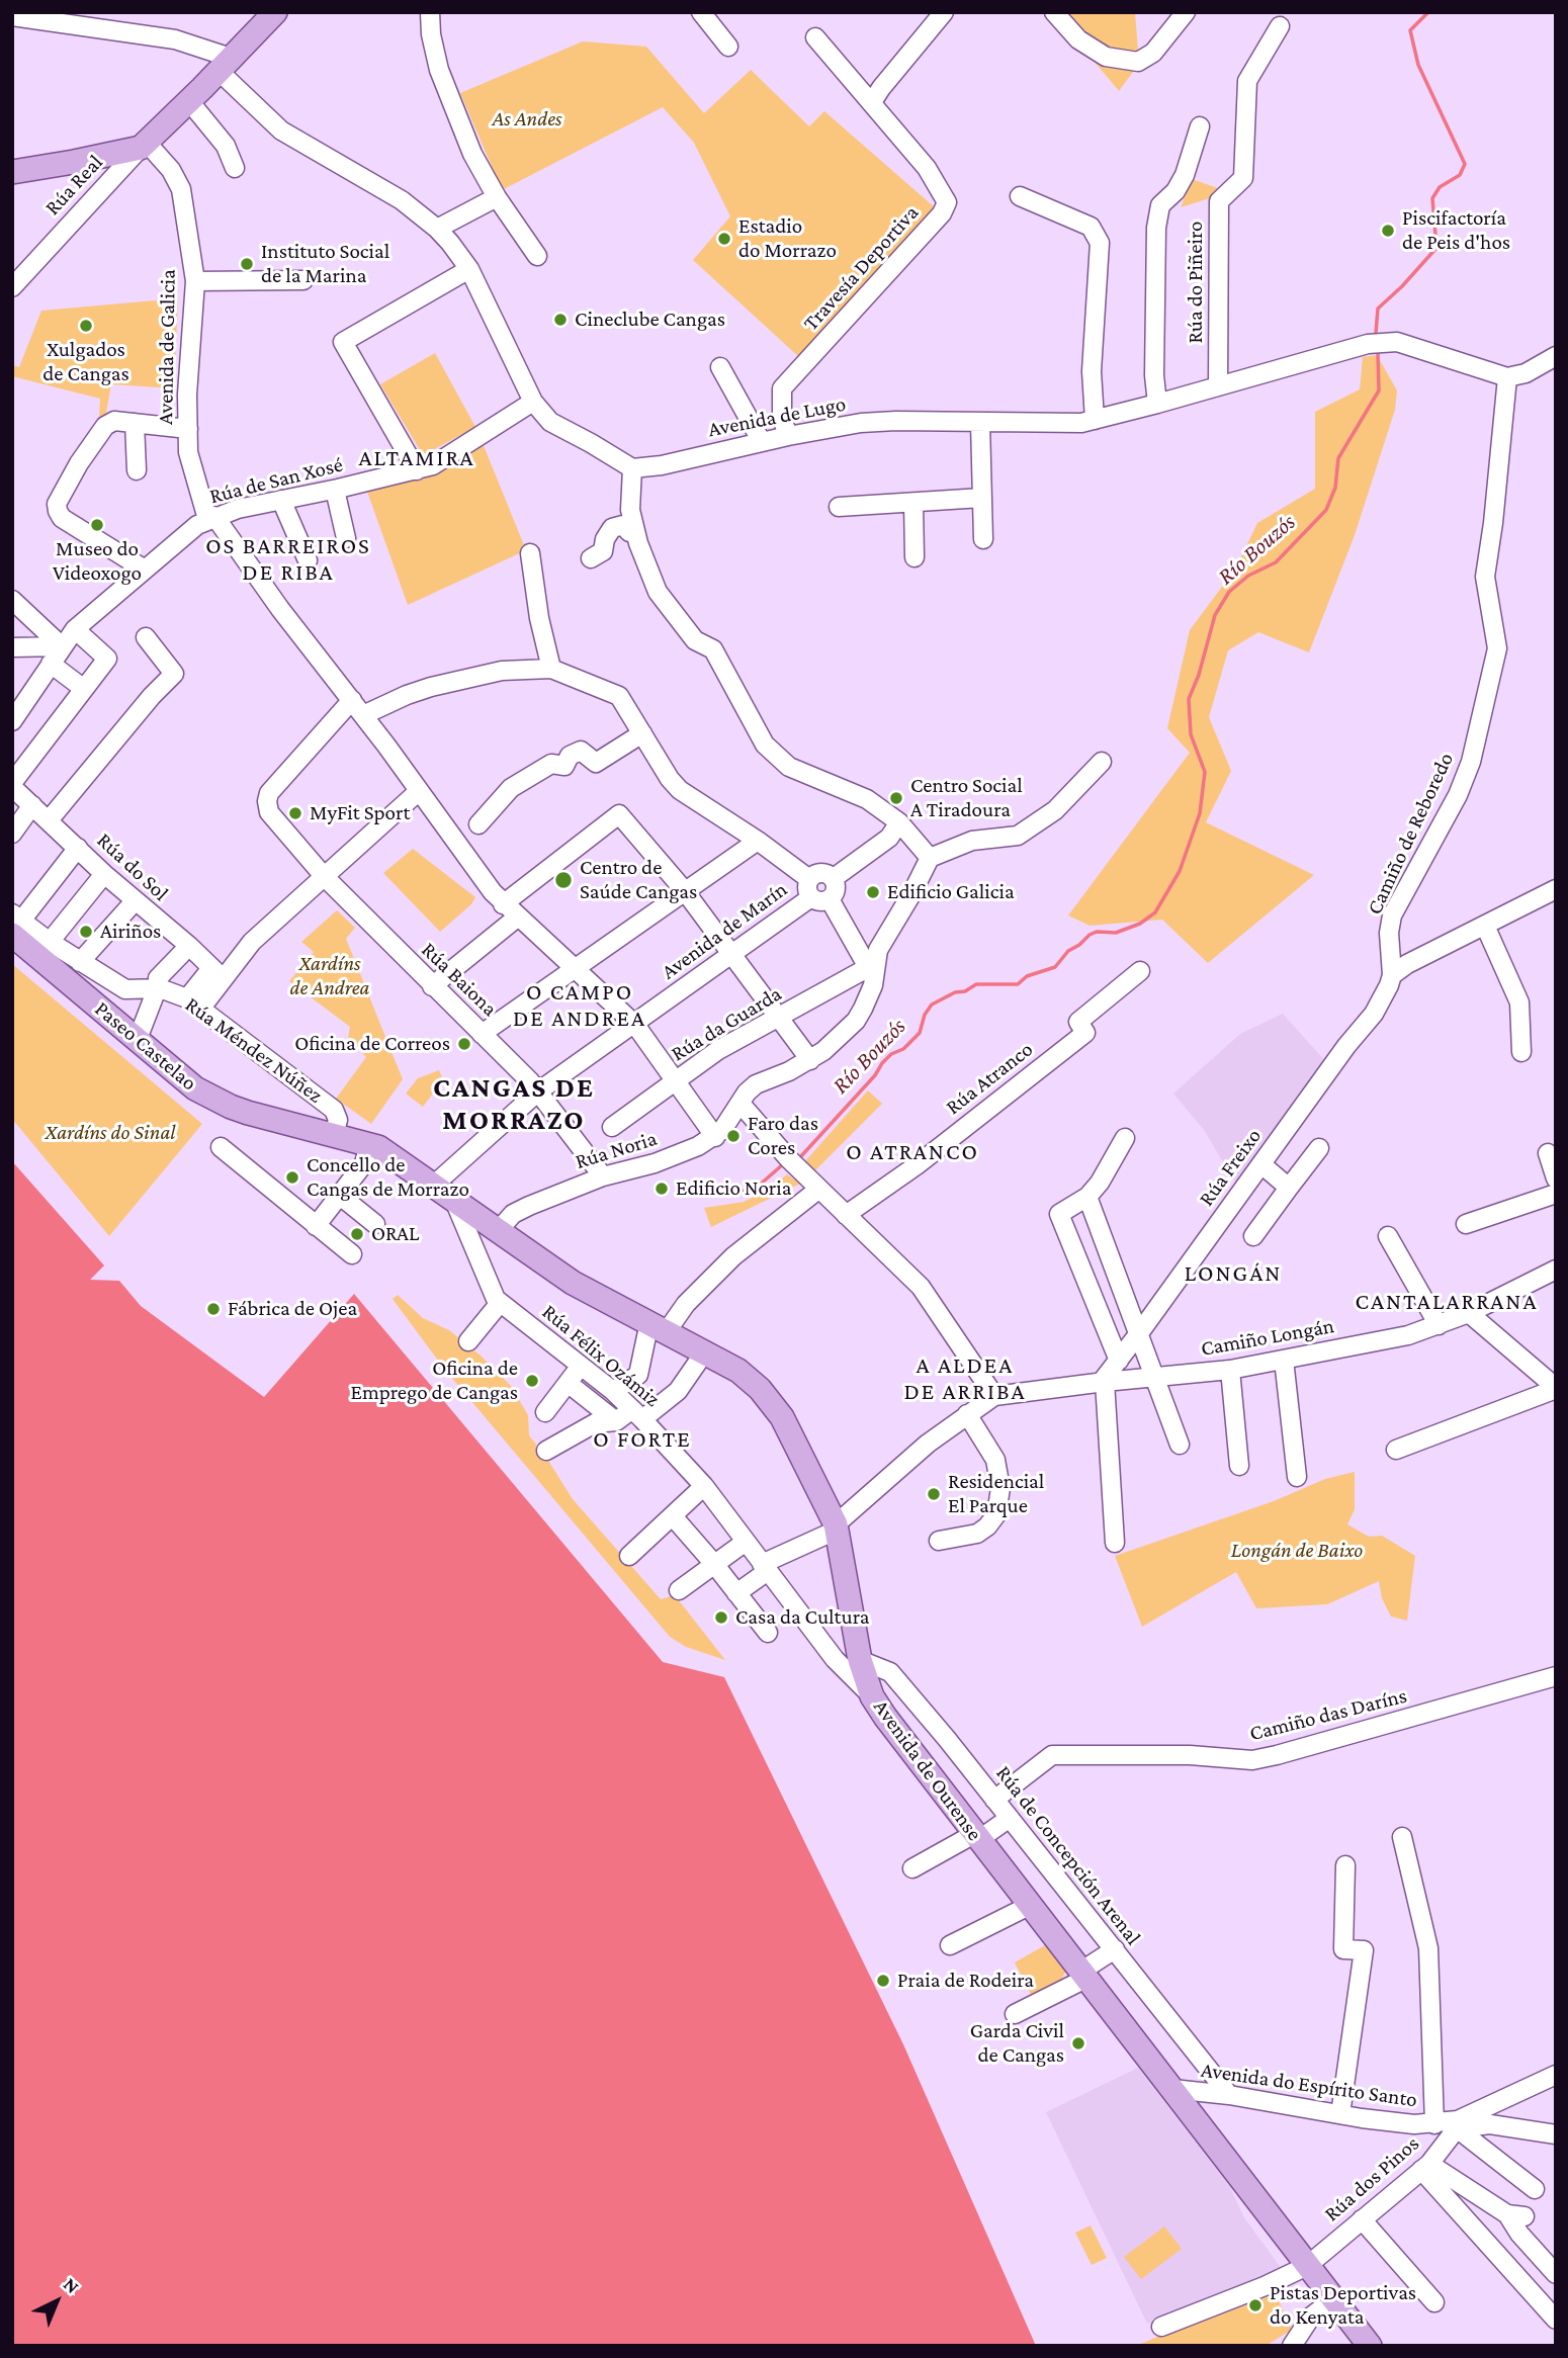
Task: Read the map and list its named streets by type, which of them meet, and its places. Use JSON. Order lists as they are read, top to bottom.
{
  "streets": {
    "main road": ["Paseo Castelao", "Avenida de Ourense"],
    "street": [
      "Rúa Real",
      "Travesía Deportiva",
      "Rúa do Piñeiro",
      "Avenida de Galicia",
      "Avenida de Lugo",
      "Rúa de San Xosé",
      "Camiño de Reboredo",
      "Rúa do Sol",
      "Avenida de Marín",
      "Rúa Baiona",
      "Rúa da Guarda",
      "Rúa Méndez Núñez",
      "Rúa Atranco",
      "Rúa Noria",
      "Rúa Freixo",
      "Camiño Longán",
      "Rúa Félix Ozámiz",
      "Camiño das Daríns",
      "Rúa de Concepción Arenal",
      "Avenida do Espírito Santo",
      "Rúa dos Pinos"
    ]
  },
  "crossings": [
    ["Rúa Real", "Avenida de Galicia"],
    ["Travesía Deportiva", "Avenida de Lugo"],
    ["Rúa do Piñeiro", "Avenida de Lugo"],
    ["Avenida de Galicia", "Rúa de San Xosé"],
    ["Avenida de Galicia", "Avenida de Marín"],
    ["Avenida de Galicia", "Rúa Baiona"],
    ["Avenida de Galicia", "Rúa da Guarda"],
    ["Avenida de Galicia", "Rúa Noria"],
    ["Avenida de Lugo", "Camiño de Reboredo"],
    ["Camiño de Reboredo", "Rúa Freixo"],
    ["Avenida de Marín", "Rúa Baiona"],
    ["Avenida de Marín", "Avenida de Ourense"],
    ["Rúa Baiona", "Rúa Noria"],
    ["Rúa da Guarda", "Rúa Noria"],
    ["Paseo Castelao", "Rúa Méndez Núñez"],
    ["Rúa Noria", "Avenida de Ourense"],
    ["Rúa Freixo", "Camiño Longán"],
    ["Rúa Félix Ozámiz", "Avenida de Ourense"],
    ["Camiño das Daríns", "Rúa de Concepción Arenal"],
    ["Avenida de Ourense", "Rúa de Concepción Arenal"],
    ["Avenida de Ourense", "Avenida do Espírito Santo"],
    ["Avenida de Ourense", "Rúa dos Pinos"],
    ["Rúa de Concepción Arenal", "Avenida do Espírito Santo"],
    ["Avenida do Espírito Santo", "Rúa dos Pinos"]
  ],
  "districts": [
    "ALTAMIRA",
    "OS BARREIROS DE RIBA",
    "O CAMPO DE ANDREA",
    "CANGAS DE MORRAZO",
    "O ATRANCO",
    "LONGÁN",
    "CANTALARRANA",
    "A ALDEA DE ARRIBA",
    "O FORTE"
  ],
  "water": ["Río Bouzós"],
  "parks": [
    "As Andes",
    "Xardíns de Andrea",
    "Xardíns do Sinal",
    "Longán de Baixo"
  ],
  "places": [
    "Piscifactoría de Peis d'hos",
    "Estadio do Morrazo",
    "Instituto Social de la Marina",
    "Cineclube Cangas",
    "Xulgados de Cangas",
    "Museo do Videoxogo",
    "Centro Social A Tiradoura",
    "MyFit Sport",
    "Centro de Saúde Cangas",
    "Edificio Galicia",
    "Airiños",
    "Oficina de Correos",
    "Faro das Cores",
    "Concello de Cangas de Morrazo",
    "Edificio Noria",
    "ORAL",
    "Fábrica de Ojea",
    "Oficina de Emprego de Cangas",
    "Residencial El Parque",
    "Casa da Cultura",
    "Praia de Rodeira",
    "Garda Civil de Cangas",
    "Pistas Deportivas do Kenyata"
  ],
  "north": "top right"
}
